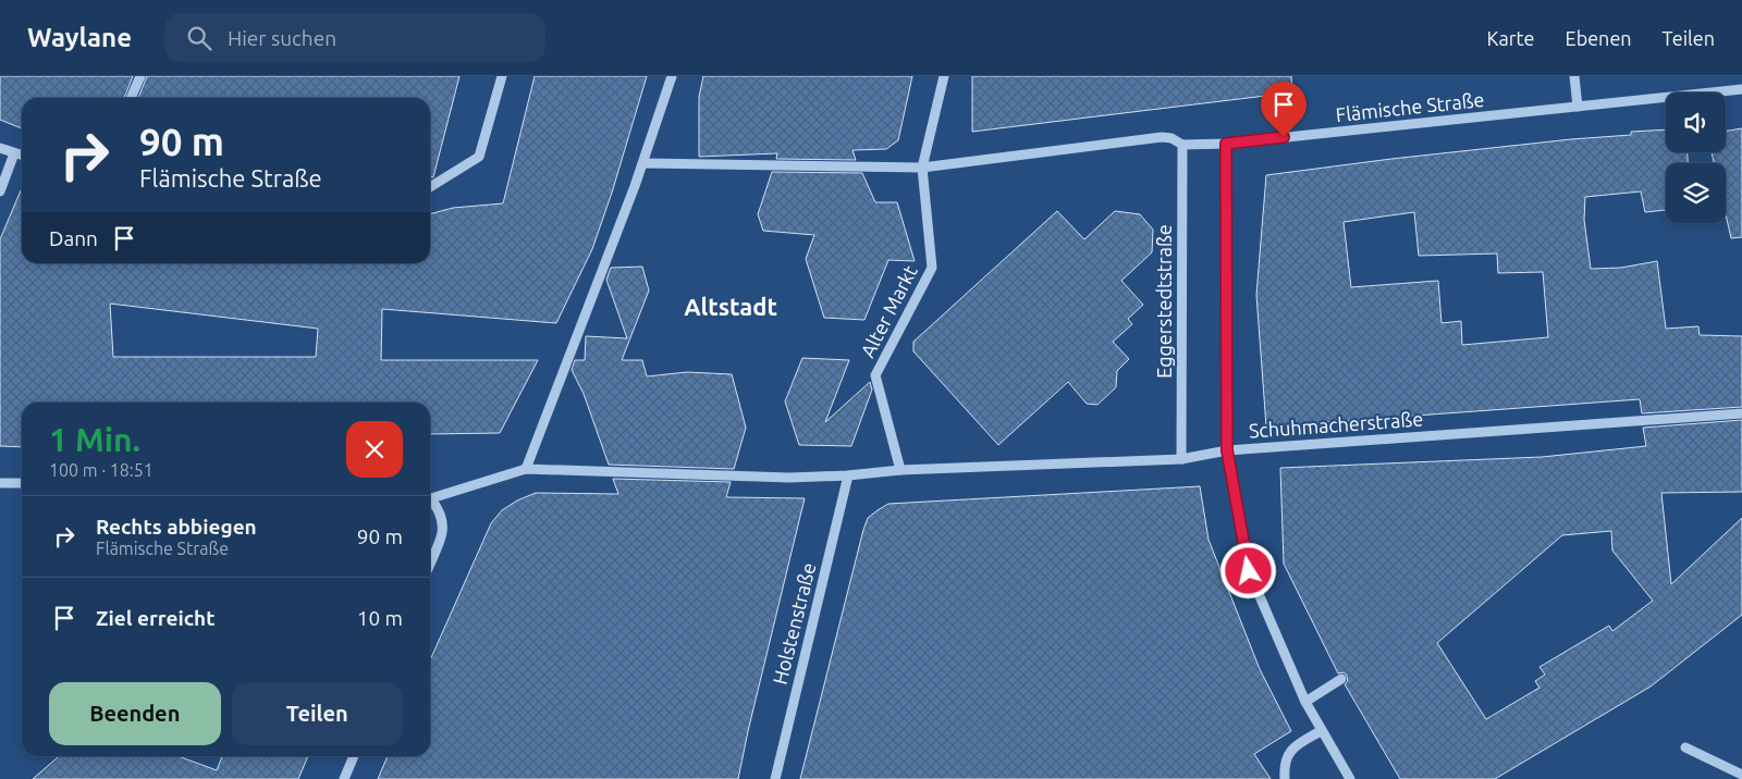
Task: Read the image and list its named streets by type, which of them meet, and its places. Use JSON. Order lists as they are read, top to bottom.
{
  "streets": {
    "street": [
      "Flämische Straße",
      "Eggerstedtstraße",
      "Alter Markt",
      "Schuhmacherstraße",
      "Holstenstraße"
    ]
  },
  "crossings": [
    ["Flämische Straße", "Eggerstedtstraße"],
    ["Flämische Straße", "Alter Markt"],
    ["Eggerstedtstraße", "Schuhmacherstraße"],
    ["Alter Markt", "Schuhmacherstraße"]
  ],
  "districts": ["Altstadt"],
  "page": {
    "header": "Waylane",
    "search": "Hier suchen",
    "nav": ["Karte", "Ebenen", "Teilen"],
    "turn": ["90 m", "Flämische Straße"],
    "then": "Dann",
    "heading": ["1 Min.", "100 m · 18:51"],
    "list": [
      {
        "name": "Rechts abbiegen",
        "note": "Flämische Straße",
        "value": "90 m"
      },
      {
        "name": "Ziel erreicht",
        "value": "10 m"
      }
    ],
    "buttons": ["Beenden", "Teilen"]
  }
}
